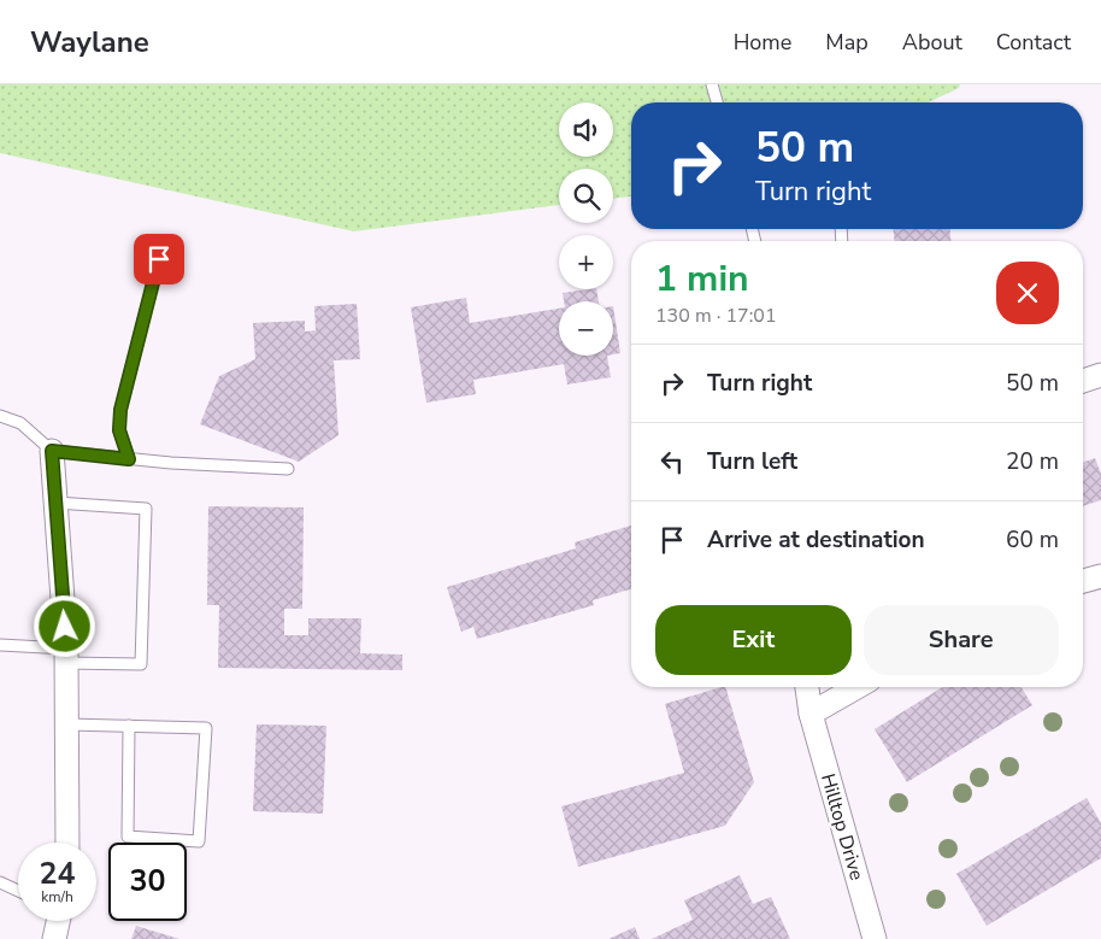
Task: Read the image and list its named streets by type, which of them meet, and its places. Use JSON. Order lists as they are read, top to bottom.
{
  "streets": {
    "street": ["Hilltop Drive"]
  },
  "page": {
    "header": "Waylane",
    "nav": [
      "Home",
      "Map",
      "About",
      "Contact"
    ],
    "map_buttons": ["+", "−"],
    "turn": ["50 m", "Turn right"],
    "heading": ["1 min", "130 m · 17:01"],
    "list": [
      {
        "name": "Turn right",
        "value": "50 m"
      },
      {
        "name": "Turn left",
        "value": "20 m"
      },
      {
        "name": "Arrive at destination",
        "value": "60 m"
      }
    ],
    "buttons": ["Exit", "Share"],
    "speed": "24 km/h",
    "limit": "30"
  }
}
